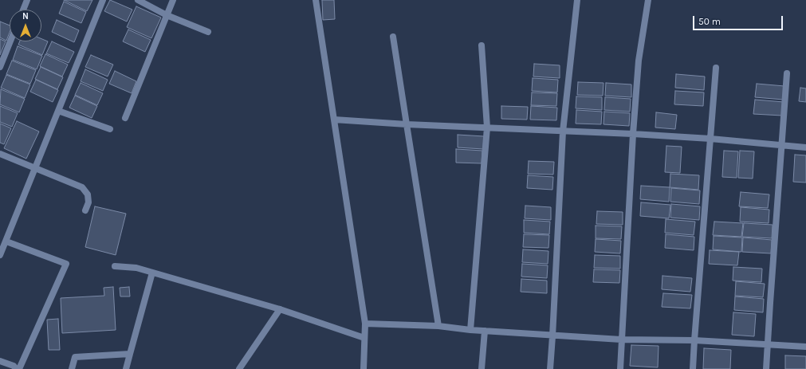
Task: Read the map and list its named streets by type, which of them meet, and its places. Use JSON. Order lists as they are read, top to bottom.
{
  "scale_bar": "50 m",
  "north": "top"
}
